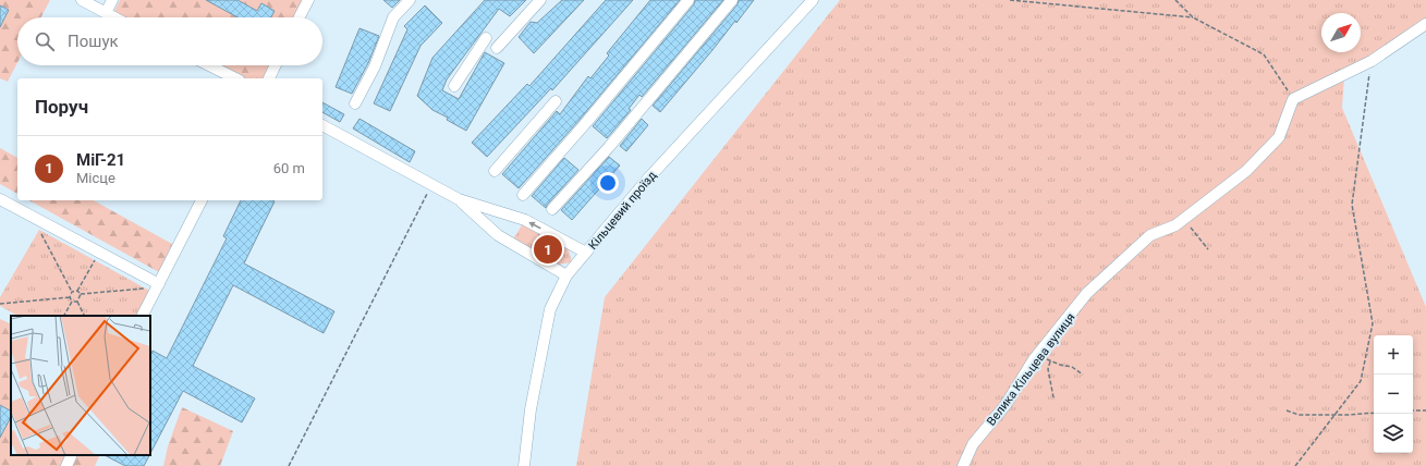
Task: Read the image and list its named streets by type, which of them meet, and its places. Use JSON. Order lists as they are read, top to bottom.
{
  "streets": {
    "street": ["Кільцевий проїзд", "Велика Кільцева вулиця"]
  },
  "north": "top right",
  "page": {
    "search": "Пошук",
    "heading": "Поруч",
    "list": [
      {
        "mark": "1",
        "name": "МіГ-21",
        "note": "Місце",
        "value": "60 m"
      }
    ],
    "pins": "1",
    "map_buttons": ["+", "−"]
  }
}
